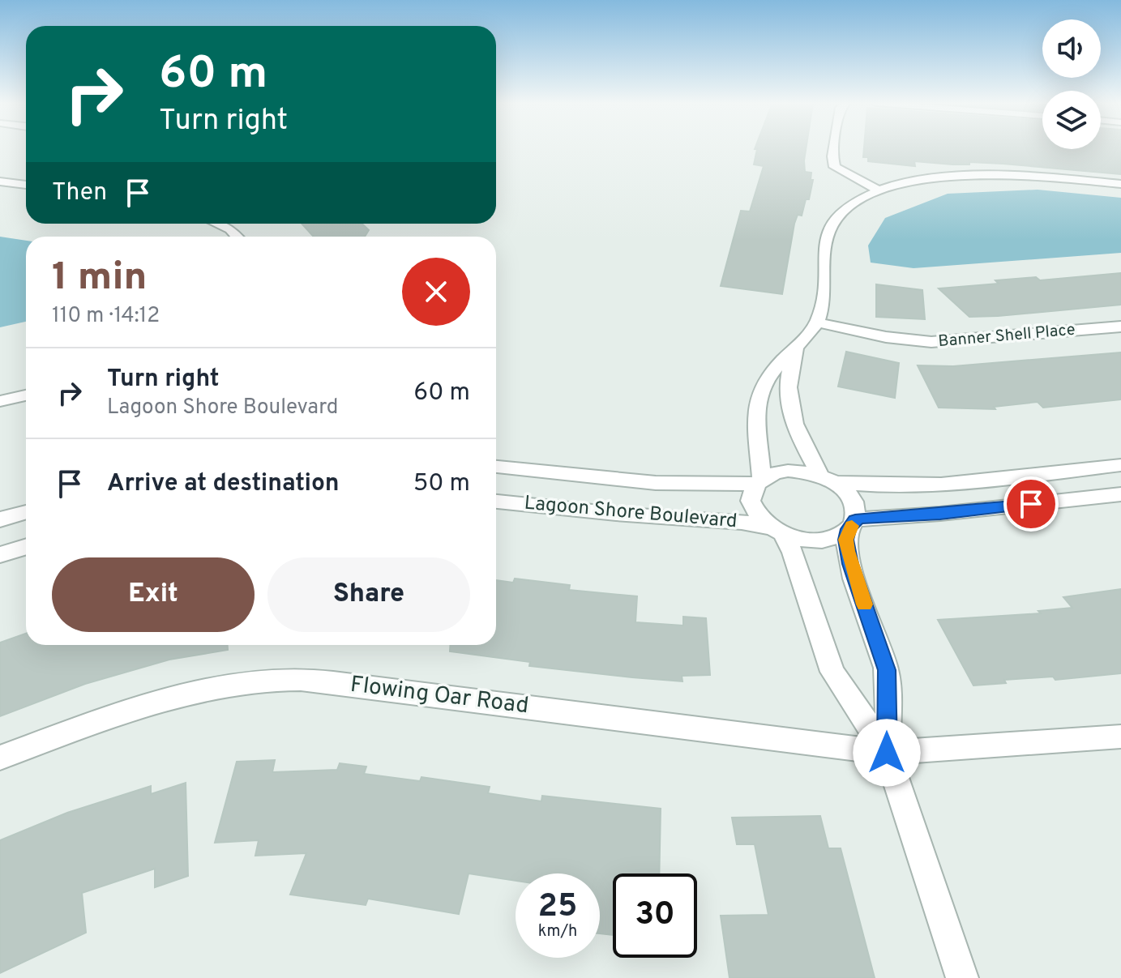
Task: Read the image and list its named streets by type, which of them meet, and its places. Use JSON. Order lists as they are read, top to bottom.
{
  "streets": {
    "street": ["Banner Shell Place", "Lagoon Shore Boulevard", "Flowing Oar Road"]
  },
  "page": {
    "turn": ["60 m", "Turn right"],
    "then": "Then",
    "heading": ["1 min", "110 m · 14:12"],
    "list": [
      {
        "name": "Turn right",
        "note": "Lagoon Shore Boulevard",
        "value": "60 m"
      },
      {
        "name": "Arrive at destination",
        "value": "50 m"
      }
    ],
    "buttons": ["Exit", "Share"],
    "speed": "25 km/h",
    "limit": "30"
  }
}
